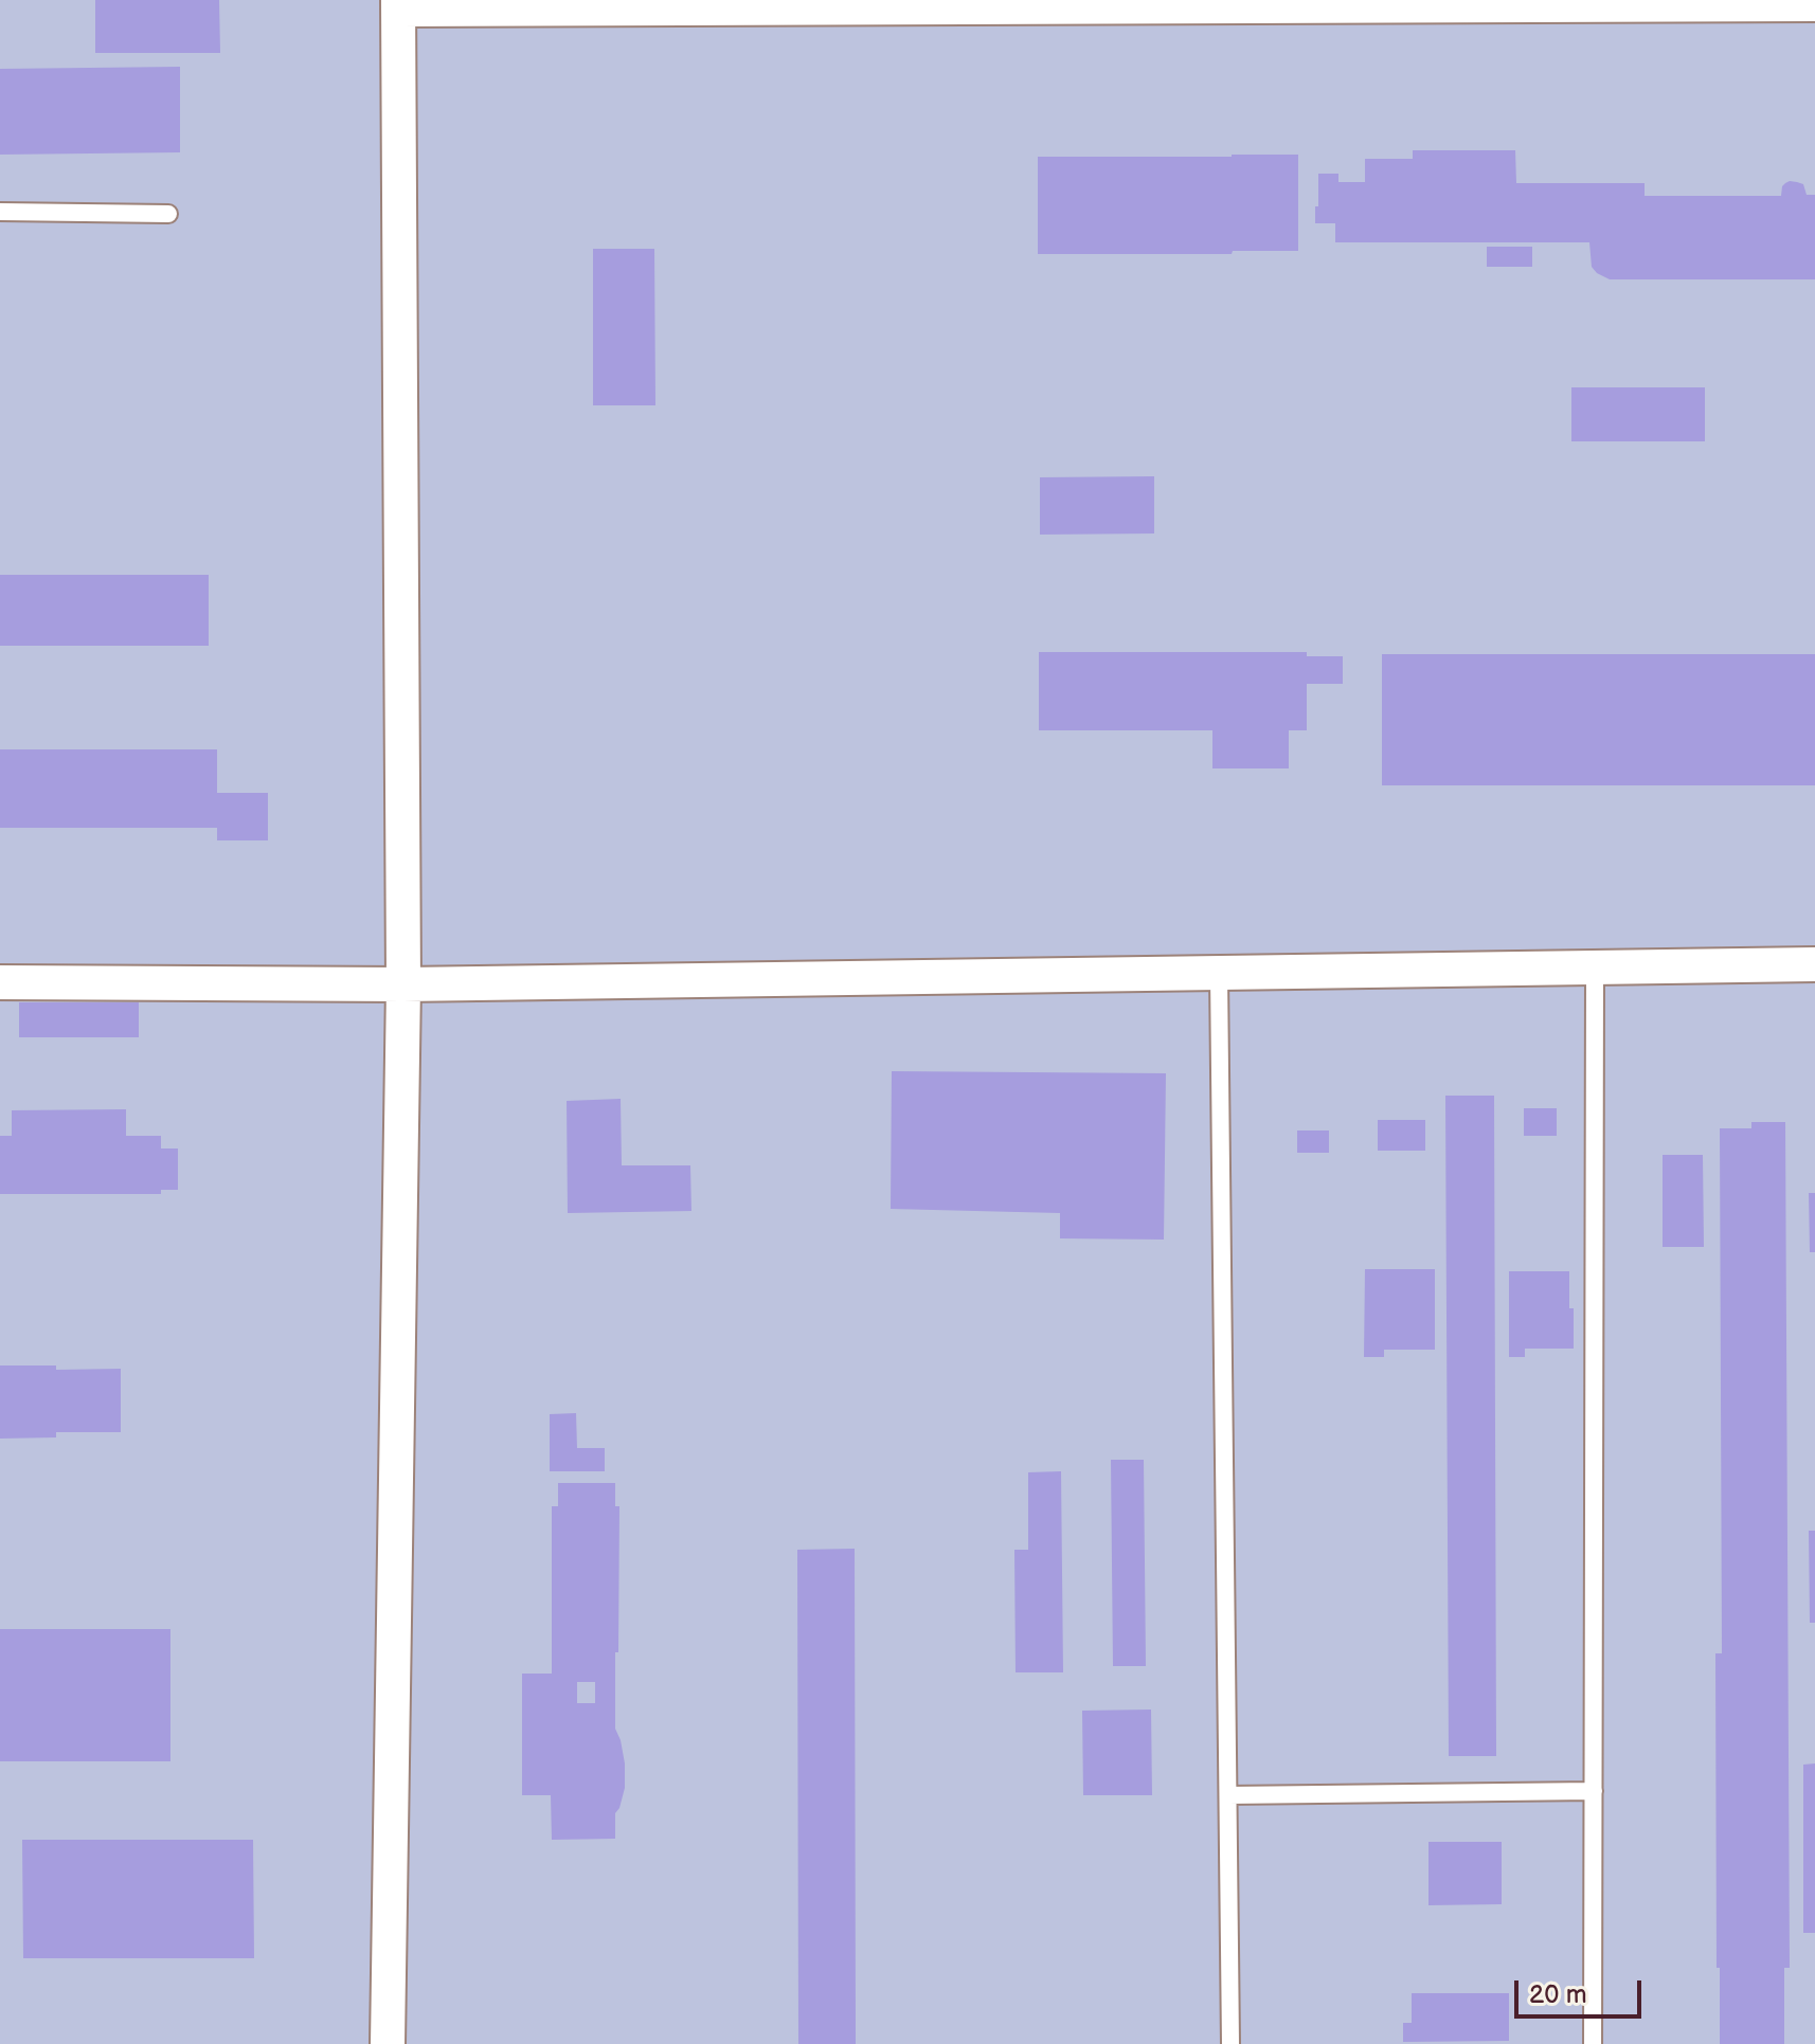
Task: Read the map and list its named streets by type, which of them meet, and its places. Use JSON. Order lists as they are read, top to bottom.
{
  "scale_bar": "20 m"
}
